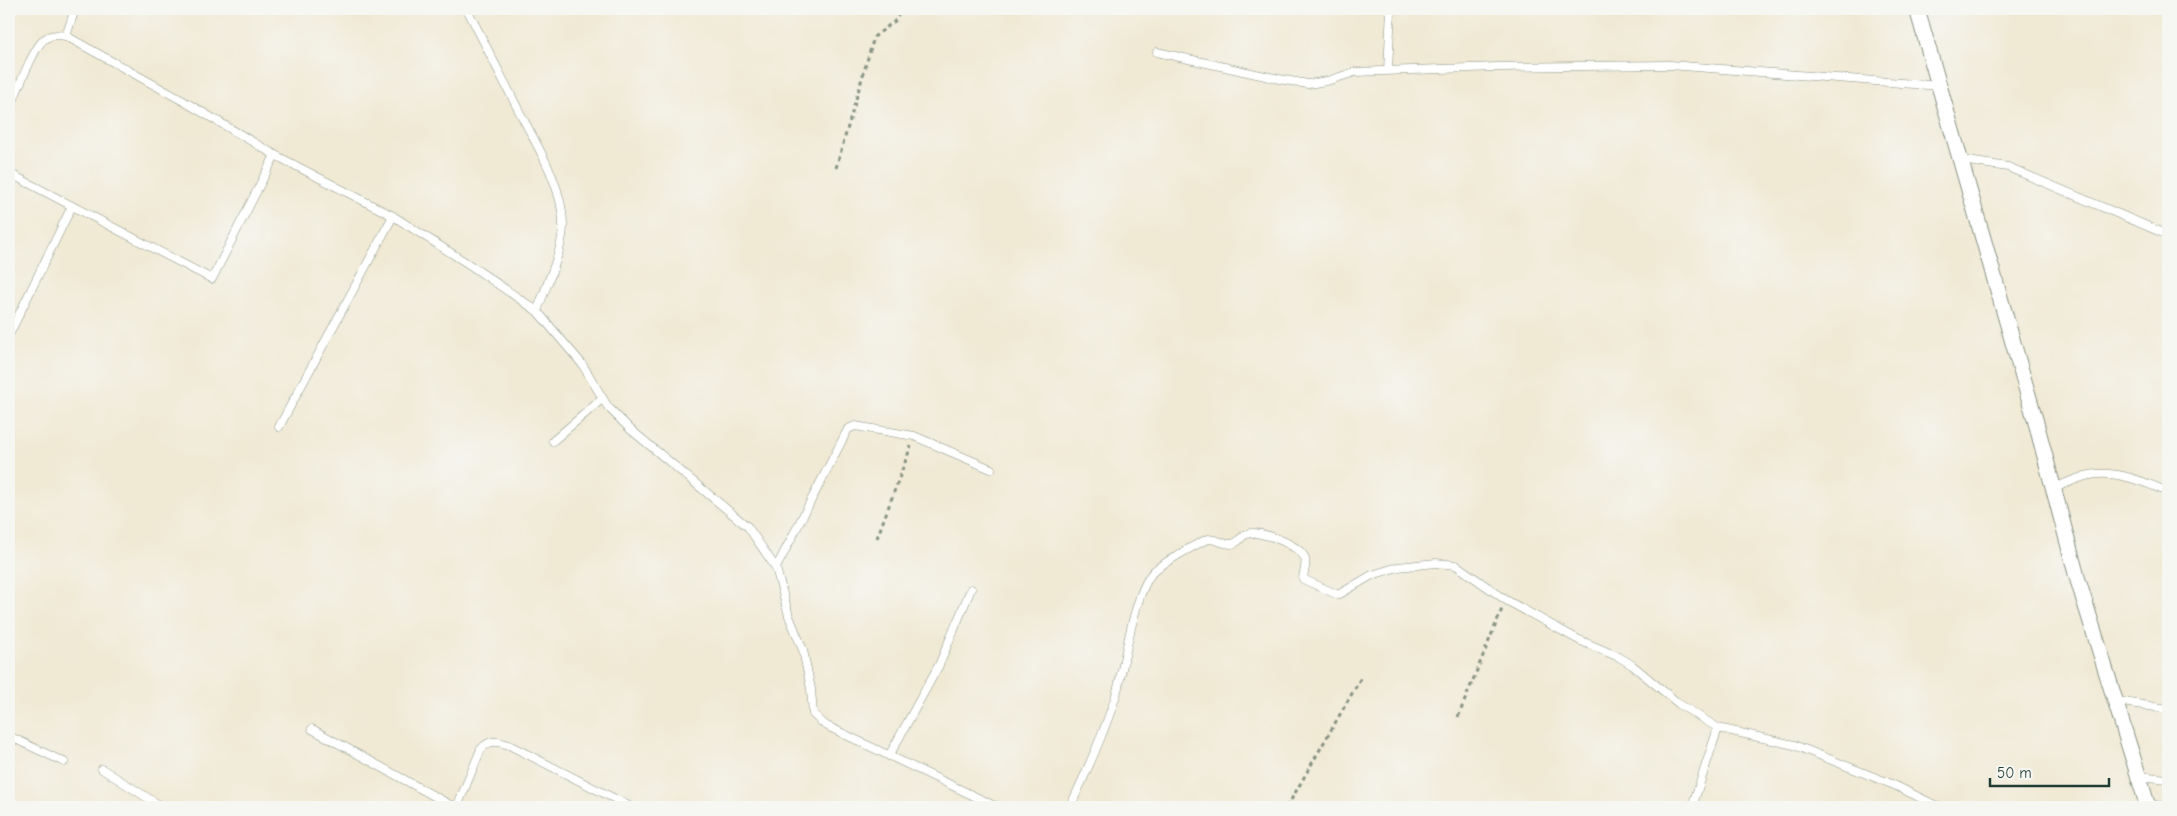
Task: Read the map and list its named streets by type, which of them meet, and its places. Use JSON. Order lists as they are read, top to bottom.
{
  "scale_bar": "50 m"
}
